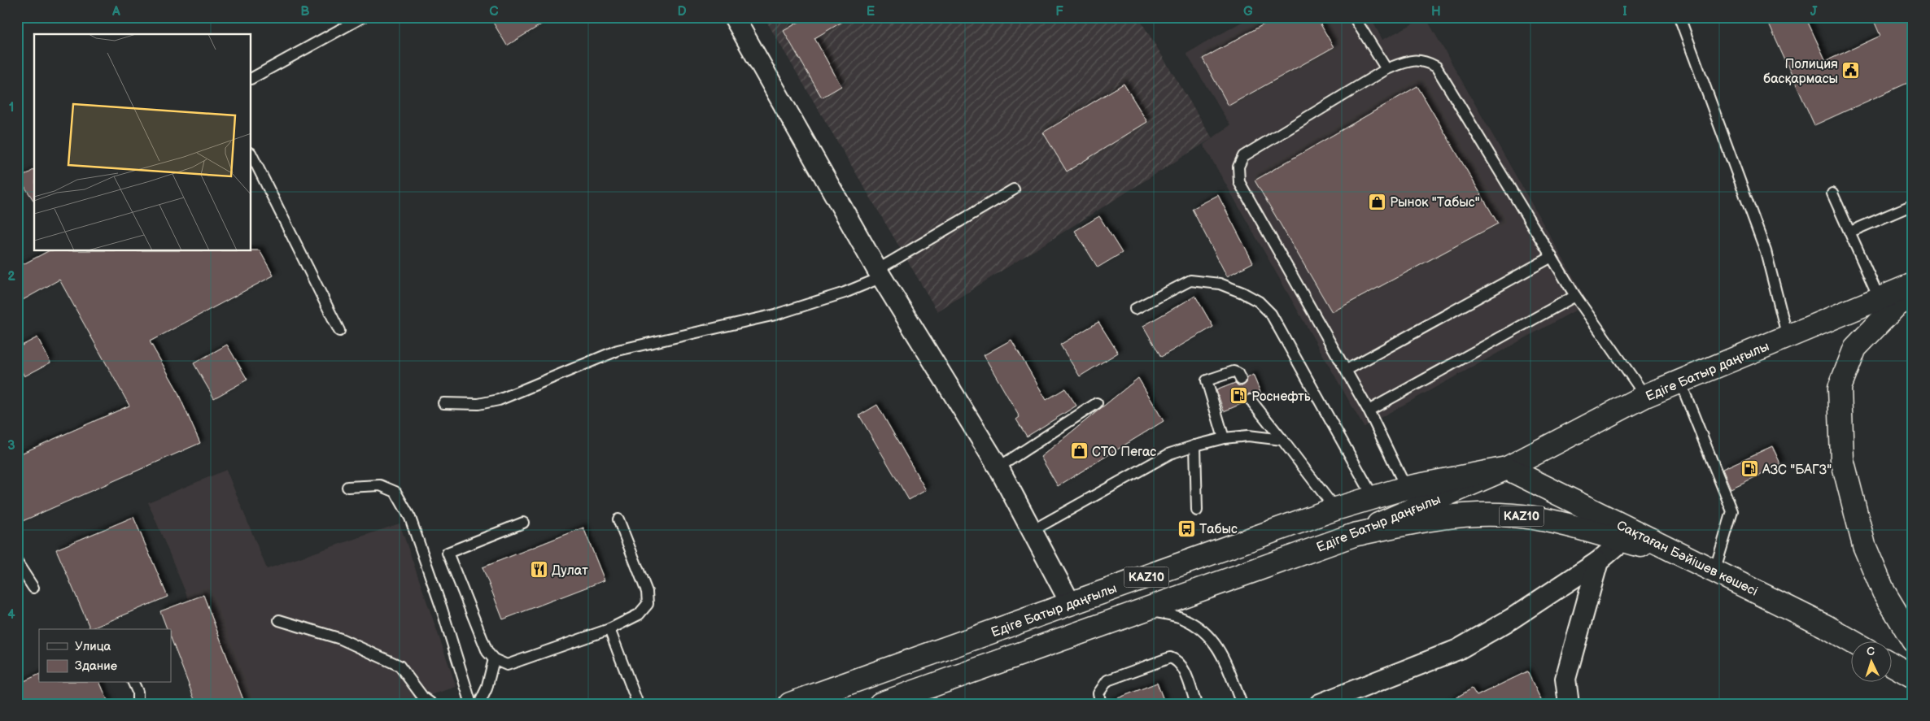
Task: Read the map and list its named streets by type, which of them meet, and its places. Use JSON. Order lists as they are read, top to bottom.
{
  "streets": {
    "main road": ["Едіге Батыр даңғылы", "KAZ10", "Сақтаған Бәйішев көшесі"]
  },
  "crossings": [
    ["Едіге Батыр даңғылы", "KAZ10"],
    ["Едіге Батыр даңғылы", "Сақтаған Бәйішев көшесі"],
    ["KAZ10", "Сақтаған Бәйішев көшесі"]
  ],
  "places": {
    "public building": ["Полиция басқармасы"],
    "shop": ["Рынок \"Табыс\"", "СТО Пегас"],
    "fuel station": ["Роснефть", "АЗС \"БАГЗ\""],
    "bus stop": ["Табыс"],
    "restaurant": ["Дулат"]
  },
  "legend": ["Улица", "Здание"],
  "north": "top",
  "grid": {
    "columns": [
      "A",
      "B",
      "C",
      "D",
      "E",
      "F",
      "G",
      "H",
      "I",
      "J"
    ],
    "rows": [
      "1",
      "2",
      "3",
      "4"
    ]
  }
}
